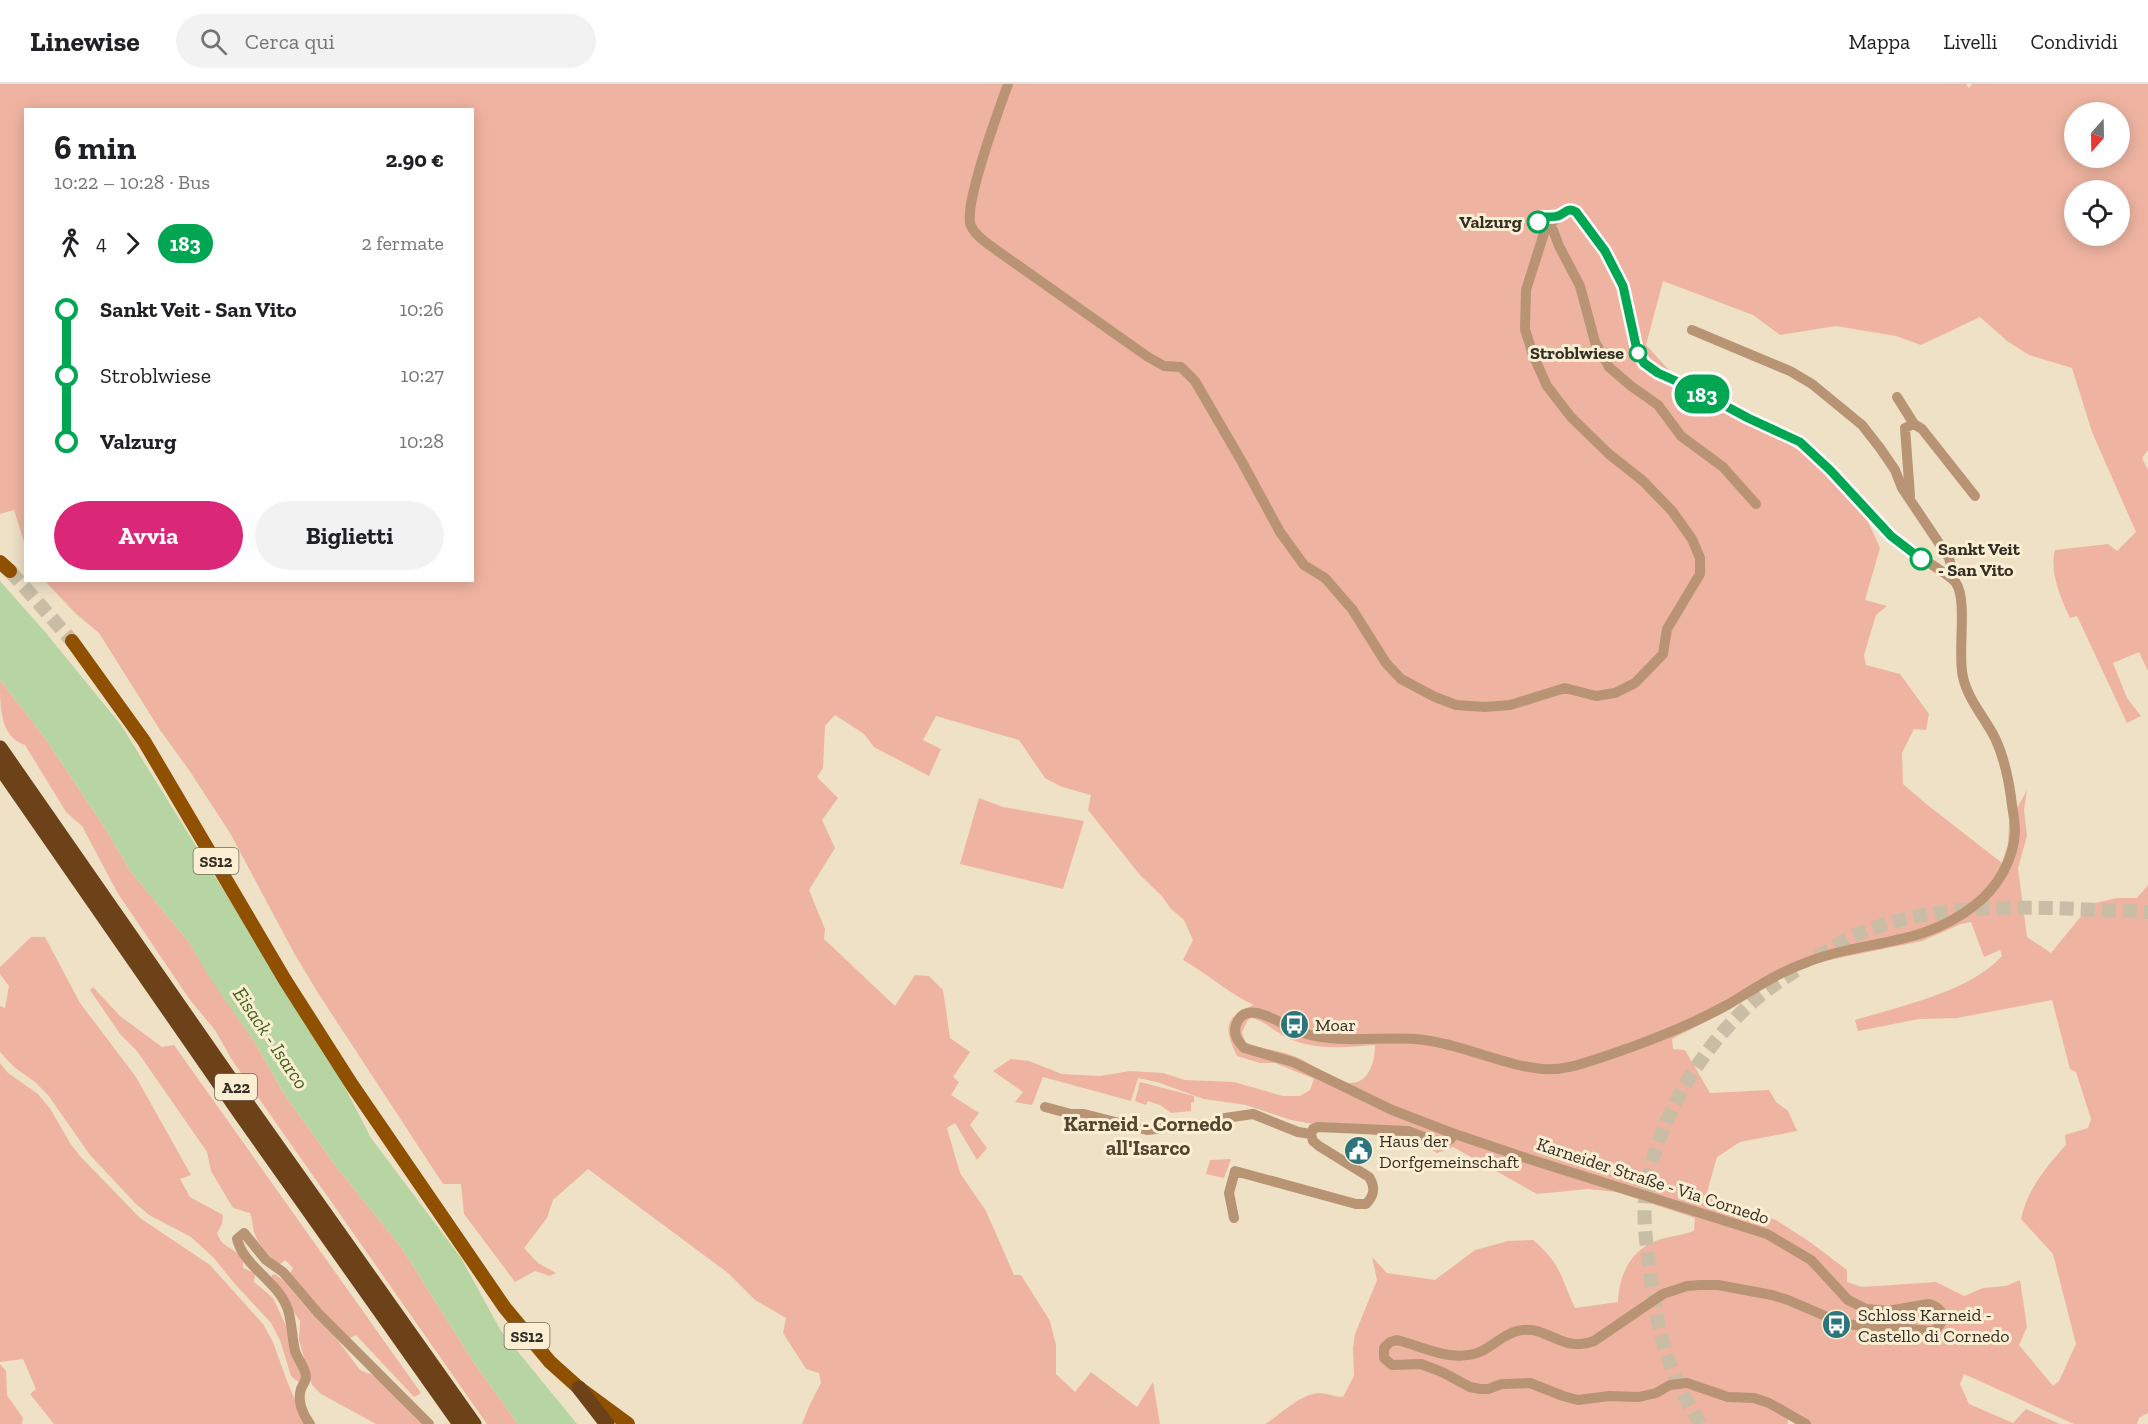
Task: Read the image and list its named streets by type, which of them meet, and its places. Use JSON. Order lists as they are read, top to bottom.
{
  "streets": {
    "highway": ["A22"],
    "main road": ["SS12"],
    "street": ["Karneider Straße - Via Cornedo"]
  },
  "districts": ["Karneid - Cornedo all'Isarco"],
  "water": ["Eisack - Isarco"],
  "places": {
    "other": ["Valzurg", "Stroblwiese", "Sankt Veit - San Vito"],
    "bus stop": ["Moar", "Schloss Karneid - Castello di Cornedo"],
    "public building": ["Haus der Dorfgemeinschaft"]
  },
  "lines": ["bus line 183"],
  "north": "bottom",
  "page": {
    "header": "Linewise",
    "search": "Cerca qui",
    "nav": ["Mappa", "Livelli", "Condividi"],
    "on_map": "183",
    "heading": ["6 min", "10:22 – 10:28 · Bus", "2.90 €"],
    "legs": ["4", "183", "2 fermate"],
    "list": [
      {
        "name": "Sankt Veit - San Vito",
        "value": "10:26"
      },
      {
        "name": "Stroblwiese",
        "value": "10:27"
      },
      {
        "name": "Valzurg",
        "value": "10:28"
      }
    ],
    "buttons": ["Avvia", "Biglietti"]
  }
}
